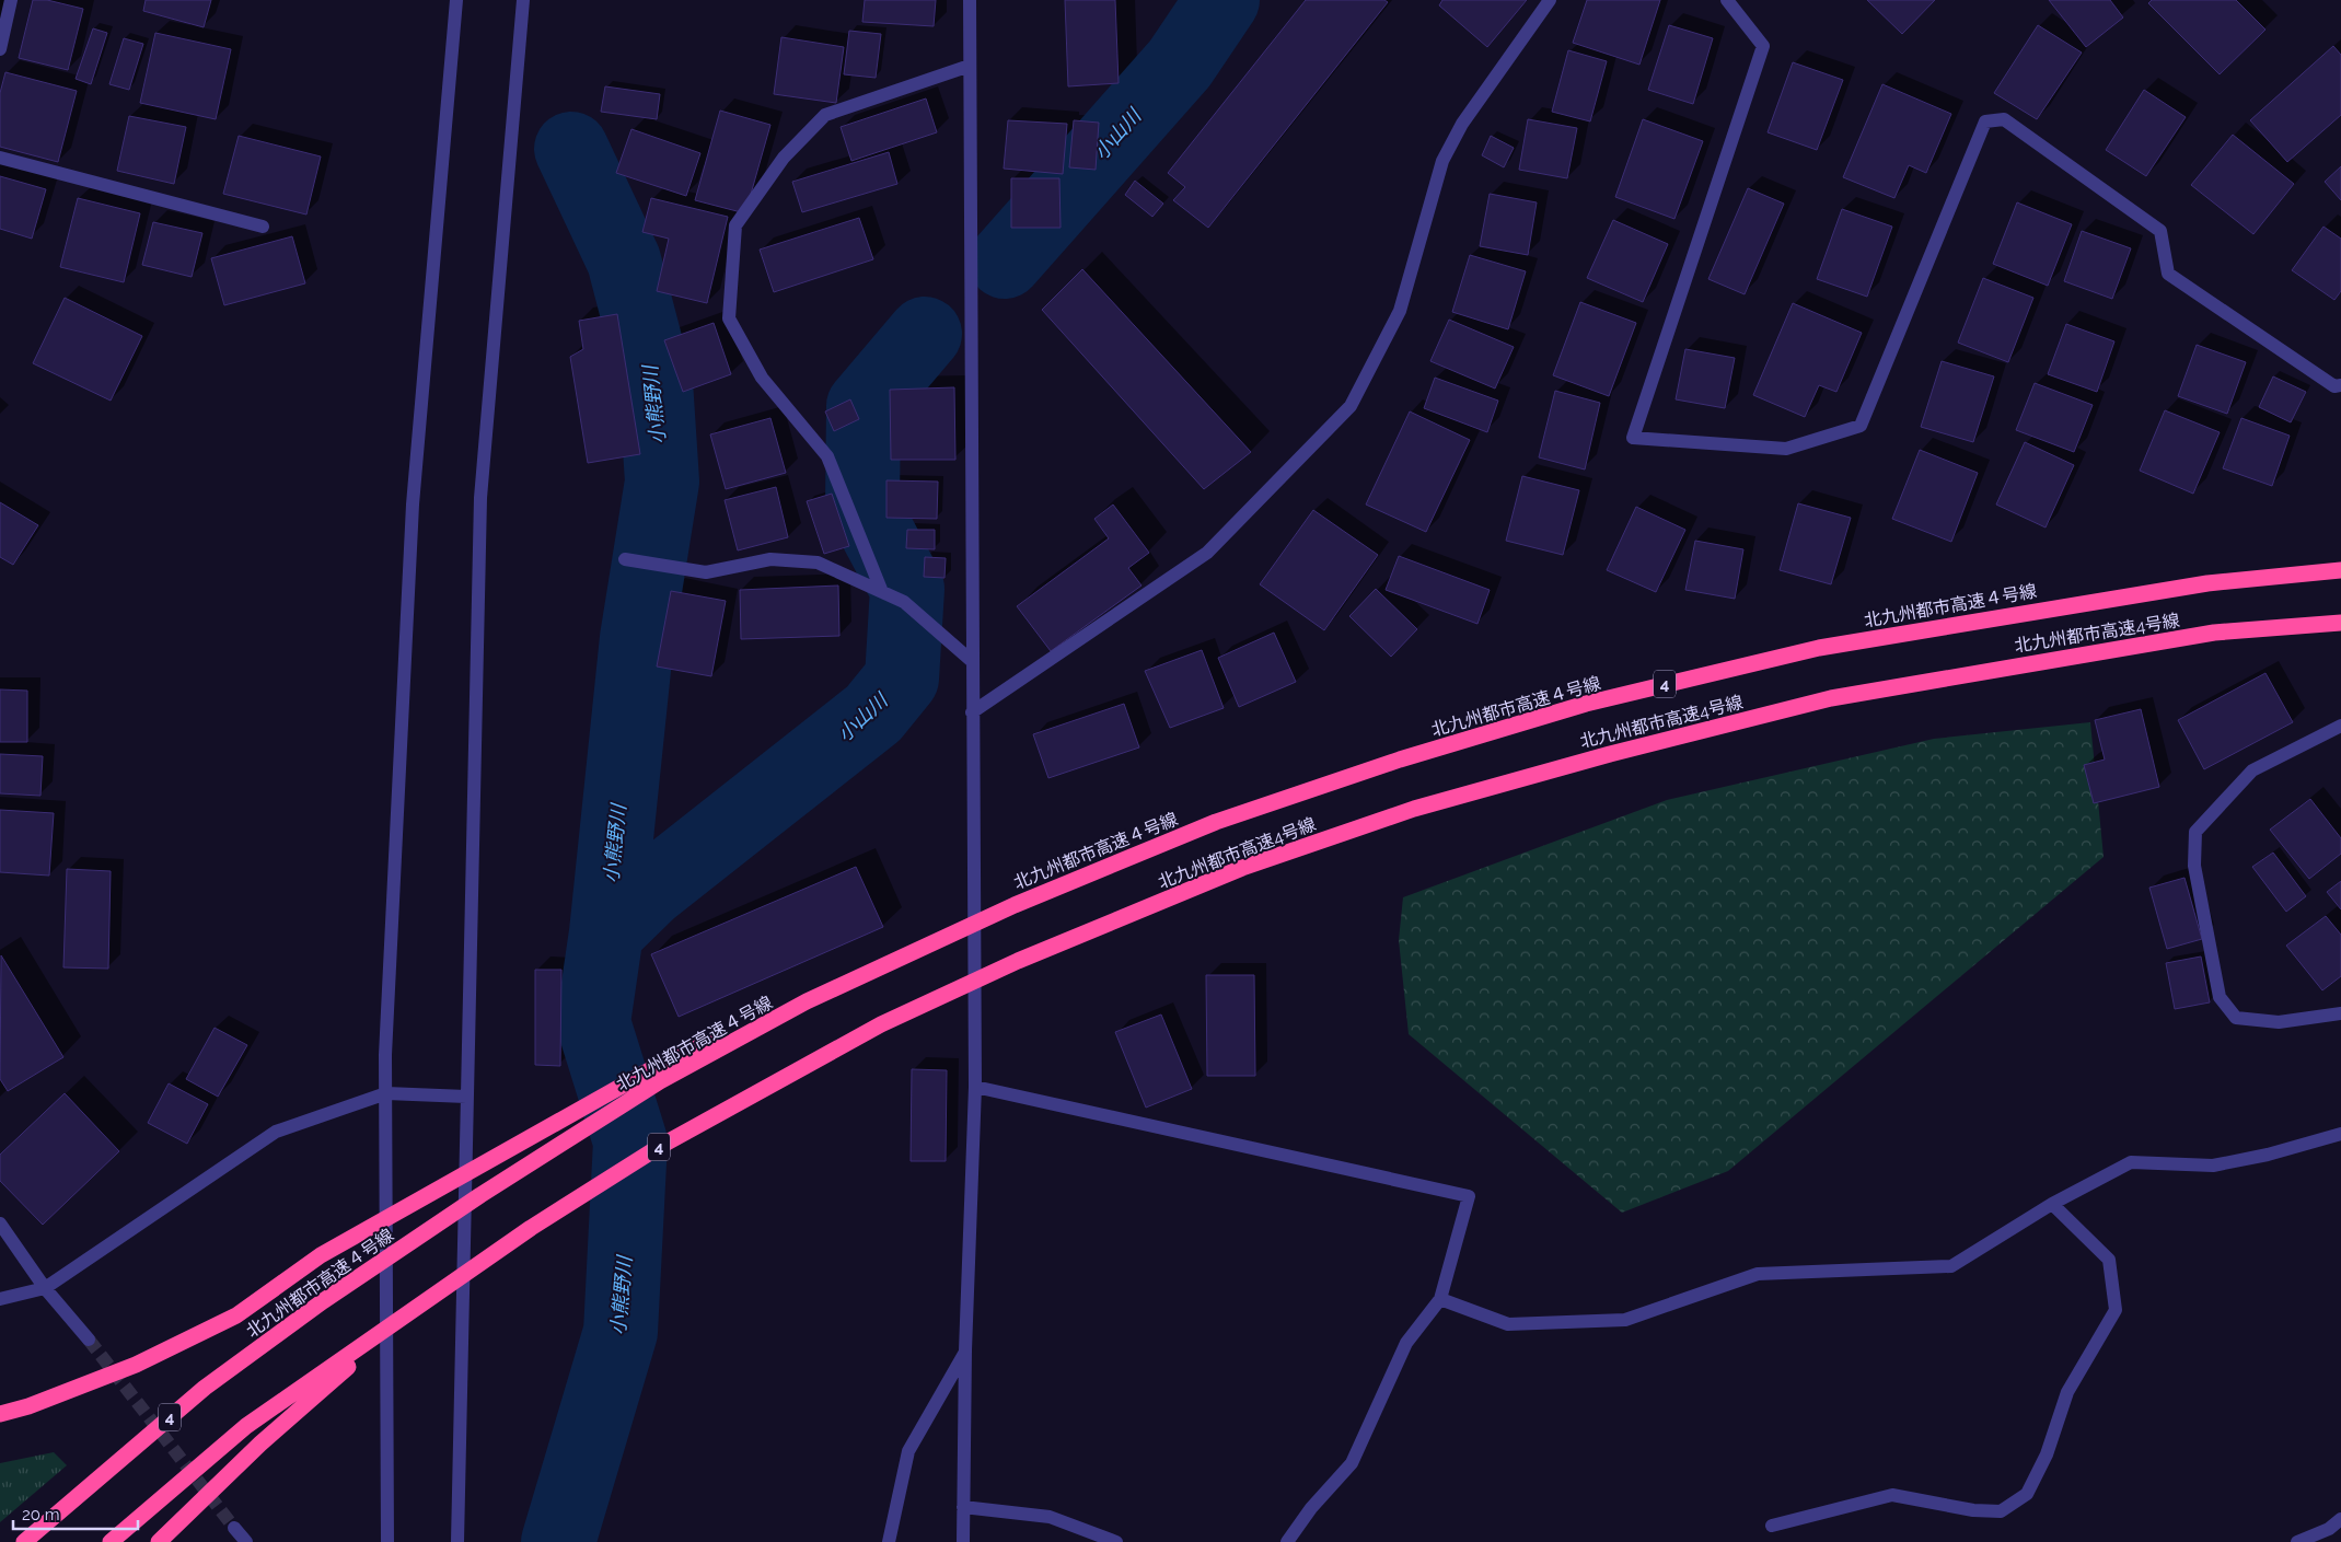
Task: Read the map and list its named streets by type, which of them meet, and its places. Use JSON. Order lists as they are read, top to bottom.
{
  "streets": {
    "highway": ["北九州都市高速４号線", "北九州都市高速4号線", "4"]
  },
  "crossings": [
    ["北九州都市高速4号線", "4"]
  ],
  "water": ["小山川", "小熊野川"],
  "scale_bar": "20 m"
}
